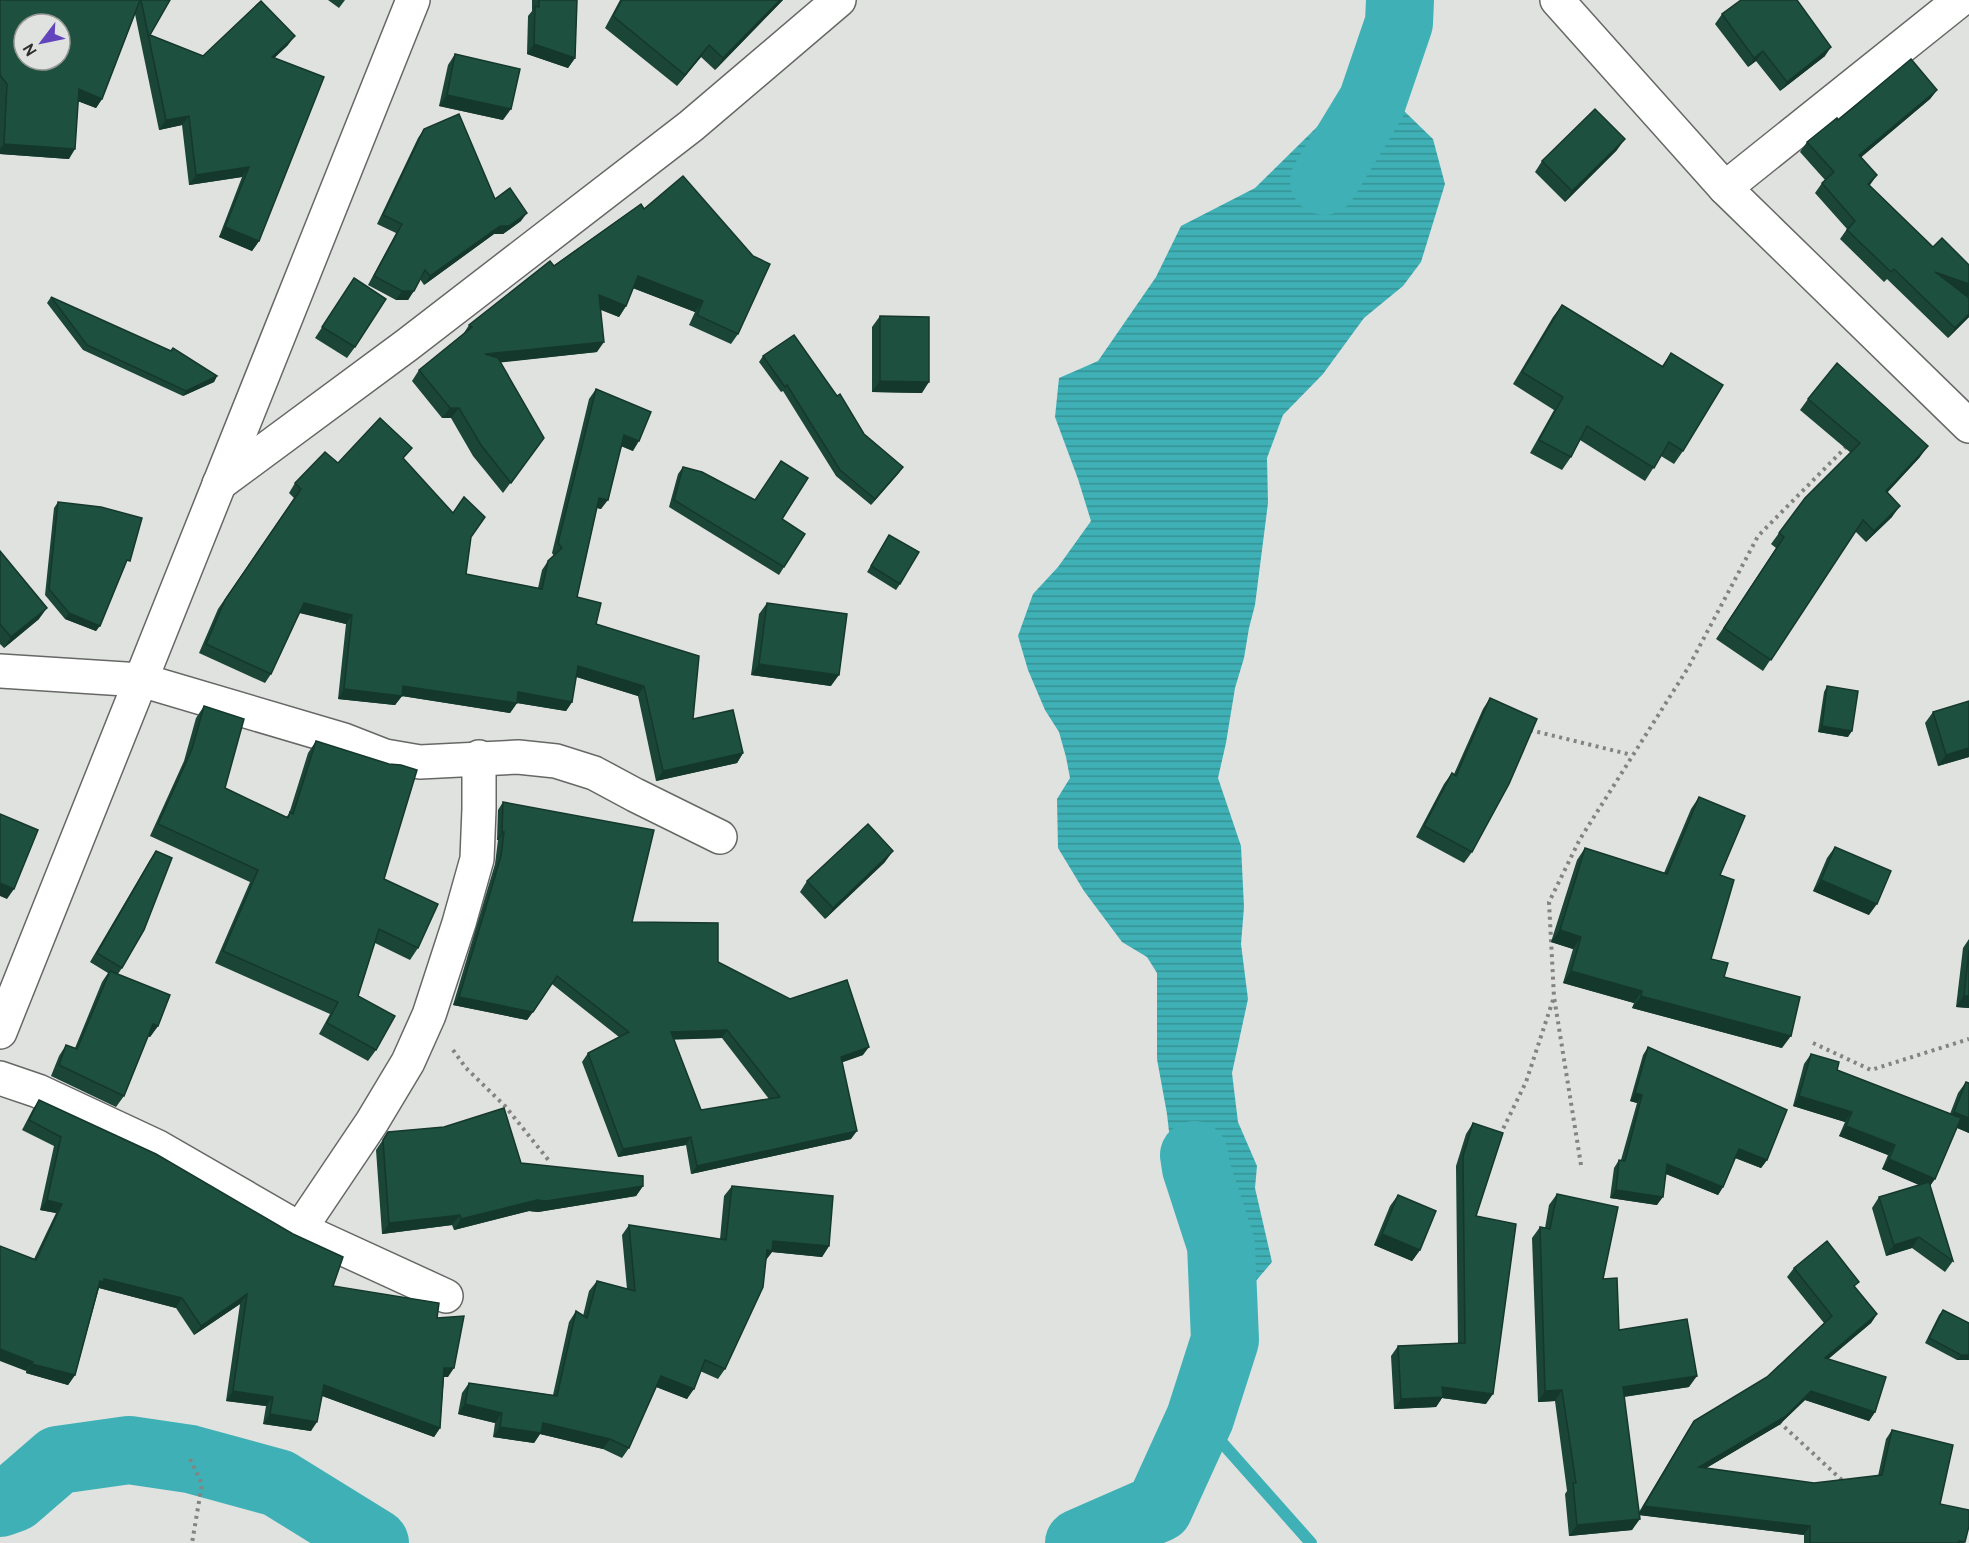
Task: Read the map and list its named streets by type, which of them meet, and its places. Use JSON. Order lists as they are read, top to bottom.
{
  "north": "bottom left"
}
